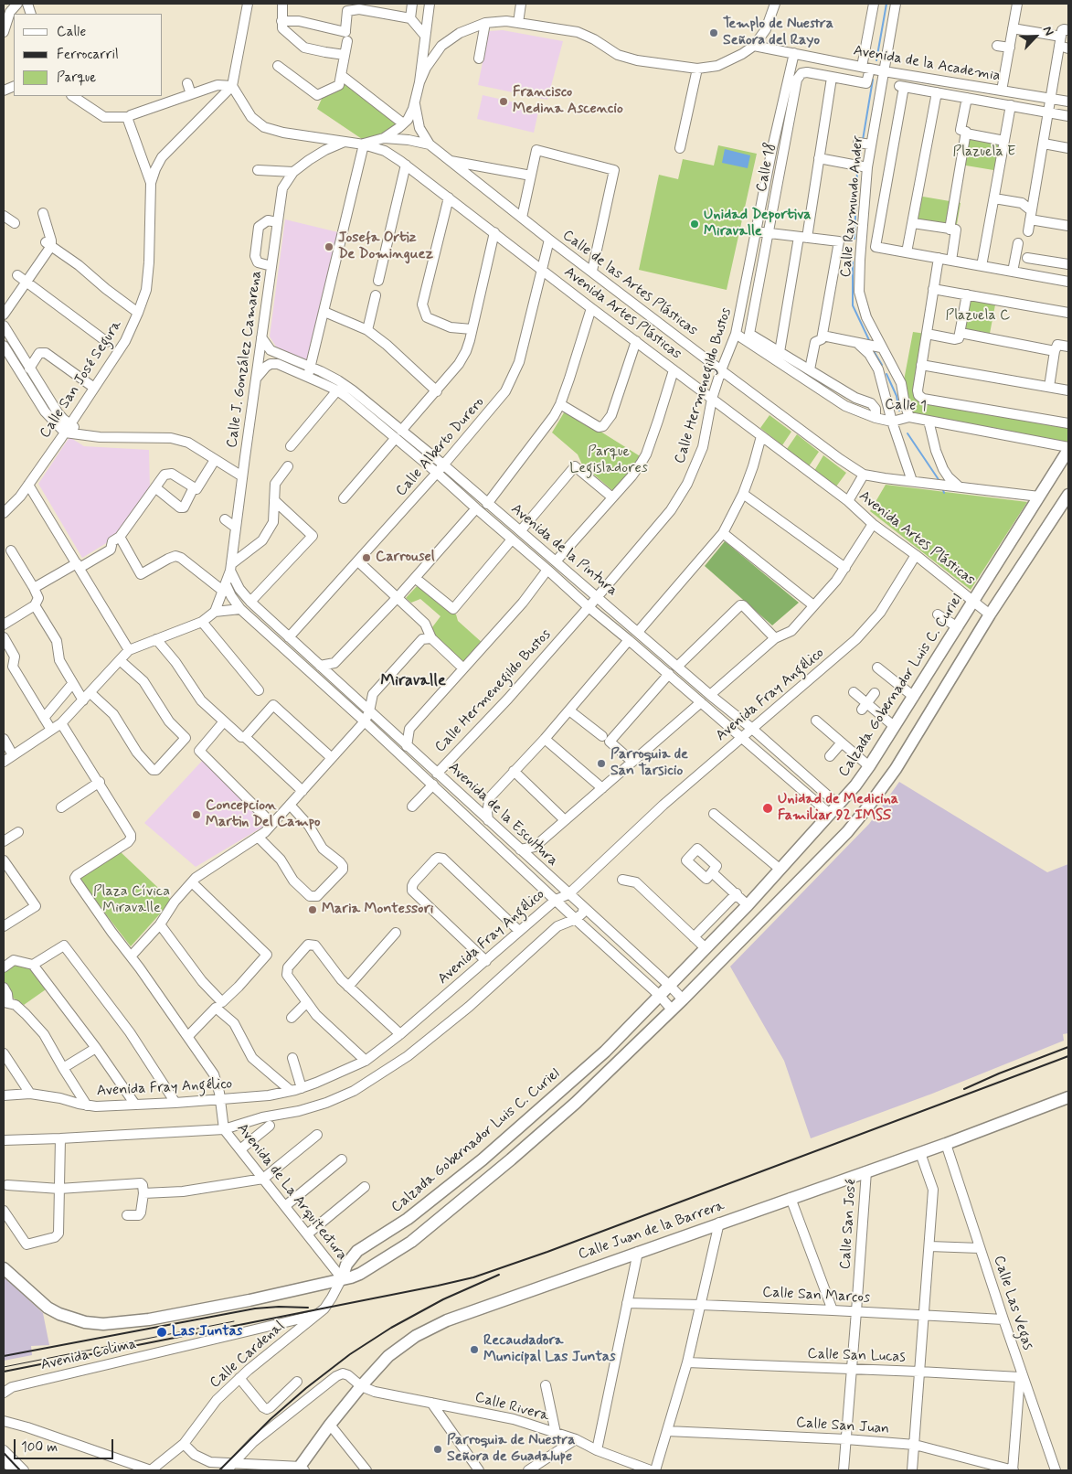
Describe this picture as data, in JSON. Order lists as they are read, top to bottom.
{
  "streets": {
    "main road": ["Calzada Gobernador Luis C. Curiel", "Calle Juan de la Barrera"],
    "street": [
      "Avenida de la Academia",
      "Calle 18",
      "Calle Raymundo Ander",
      "Calle de las Artes Plásticas",
      "Avenida Artes Plásticas",
      "Calle J. González Camarena",
      "Calle San José Segura",
      "Calle Hermenegildo Bustos",
      "Calle 1",
      "Calle Alberto Durero",
      "Avenida de la Pintura",
      "Avenida Fray Angélico",
      "Avenida de la Escultura",
      "Avenida de La Arquitectura",
      "Calle San José",
      "Calle San Marcos",
      "Calle Las Vegas",
      "Avenida Colima",
      "Calle Cardenal",
      "Calle San Lucas",
      "Calle Rivera",
      "Calle San Juan"
    ]
  },
  "crossings": [
    ["Avenida de la Academia", "Calle 18"],
    ["Avenida de la Academia", "Calle Raymundo Ander"],
    ["Avenida de la Academia", "Calle Hermenegildo Bustos"],
    ["Calle 18", "Calle 1"],
    ["Calle Raymundo Ander", "Calle 1"],
    ["Calle de las Artes Plásticas", "Avenida Artes Plásticas"],
    ["Calle de las Artes Plásticas", "Calle Hermenegildo Bustos"],
    ["Calle de las Artes Plásticas", "Calle Alberto Durero"],
    ["Calle de las Artes Plásticas", "Calzada Gobernador Luis C. Curiel"],
    ["Avenida Artes Plásticas", "Calle J. González Camarena"],
    ["Avenida Artes Plásticas", "Calle San José Segura"],
    ["Avenida Artes Plásticas", "Calle Hermenegildo Bustos"],
    ["Avenida Artes Plásticas", "Calle Alberto Durero"],
    ["Avenida Artes Plásticas", "Calzada Gobernador Luis C. Curiel"],
    ["Avenida Artes Plásticas", "Avenida Fray Angélico"],
    ["Calle J. González Camarena", "Avenida de la Pintura"],
    ["Calle J. González Camarena", "Avenida de la Escultura"],
    ["Calle Hermenegildo Bustos", "Calle 1"],
    ["Calle Hermenegildo Bustos", "Avenida de la Pintura"],
    ["Calle Hermenegildo Bustos", "Avenida de la Escultura"],
    ["Calle 1", "Calzada Gobernador Luis C. Curiel"],
    ["Calle Alberto Durero", "Avenida de la Pintura"],
    ["Calle Alberto Durero", "Avenida de la Escultura"],
    ["Avenida de la Pintura", "Calzada Gobernador Luis C. Curiel"],
    ["Avenida de la Pintura", "Avenida Fray Angélico"],
    ["Calzada Gobernador Luis C. Curiel", "Avenida de la Escultura"],
    ["Calzada Gobernador Luis C. Curiel", "Avenida de La Arquitectura"],
    ["Calzada Gobernador Luis C. Curiel", "Calle Cardenal"],
    ["Avenida Fray Angélico", "Avenida de la Escultura"],
    ["Avenida Fray Angélico", "Avenida de La Arquitectura"],
    ["Avenida de La Arquitectura", "Calle Cardenal"],
    ["Calle San José", "Calle Juan de la Barrera"],
    ["Calle San José", "Calle San Marcos"],
    ["Calle San José", "Calle San Lucas"],
    ["Calle San José", "Calle San Juan"],
    ["Calle Juan de la Barrera", "Calle Las Vegas"],
    ["Calle Juan de la Barrera", "Calle Rivera"],
    ["Calle San Marcos", "Calle Las Vegas"],
    ["Calle Las Vegas", "Calle San Lucas"],
    ["Avenida Colima", "Calle Cardenal"]
  ],
  "districts": ["Miravalle"],
  "parks": [
    "Plazuela E",
    "Plazuela C",
    "Parque Legisladores",
    "Plaza Cívica Miravalle"
  ],
  "places": [
    "Templo de Nuestra Señora del Rayo",
    "Francisco Medina Ascencio",
    "Unidad Deportiva Miravalle",
    "Josefa Ortiz De Dominguez",
    "Carrousel",
    "Parroquia de San Tarsicio",
    "Unidad de Medicina Familiar 92 IMSS",
    "Concepcion Martin Del Campo",
    "Maria Montessori",
    "Las Juntas",
    "Recaudadora Municipal Las Juntas",
    "Parroquia de Nuestra Señora de Guadalupe"
  ],
  "legend": ["Calle", "Ferrocarril", "Parque"],
  "scale_bar": "100 m",
  "north": "top right"
}
